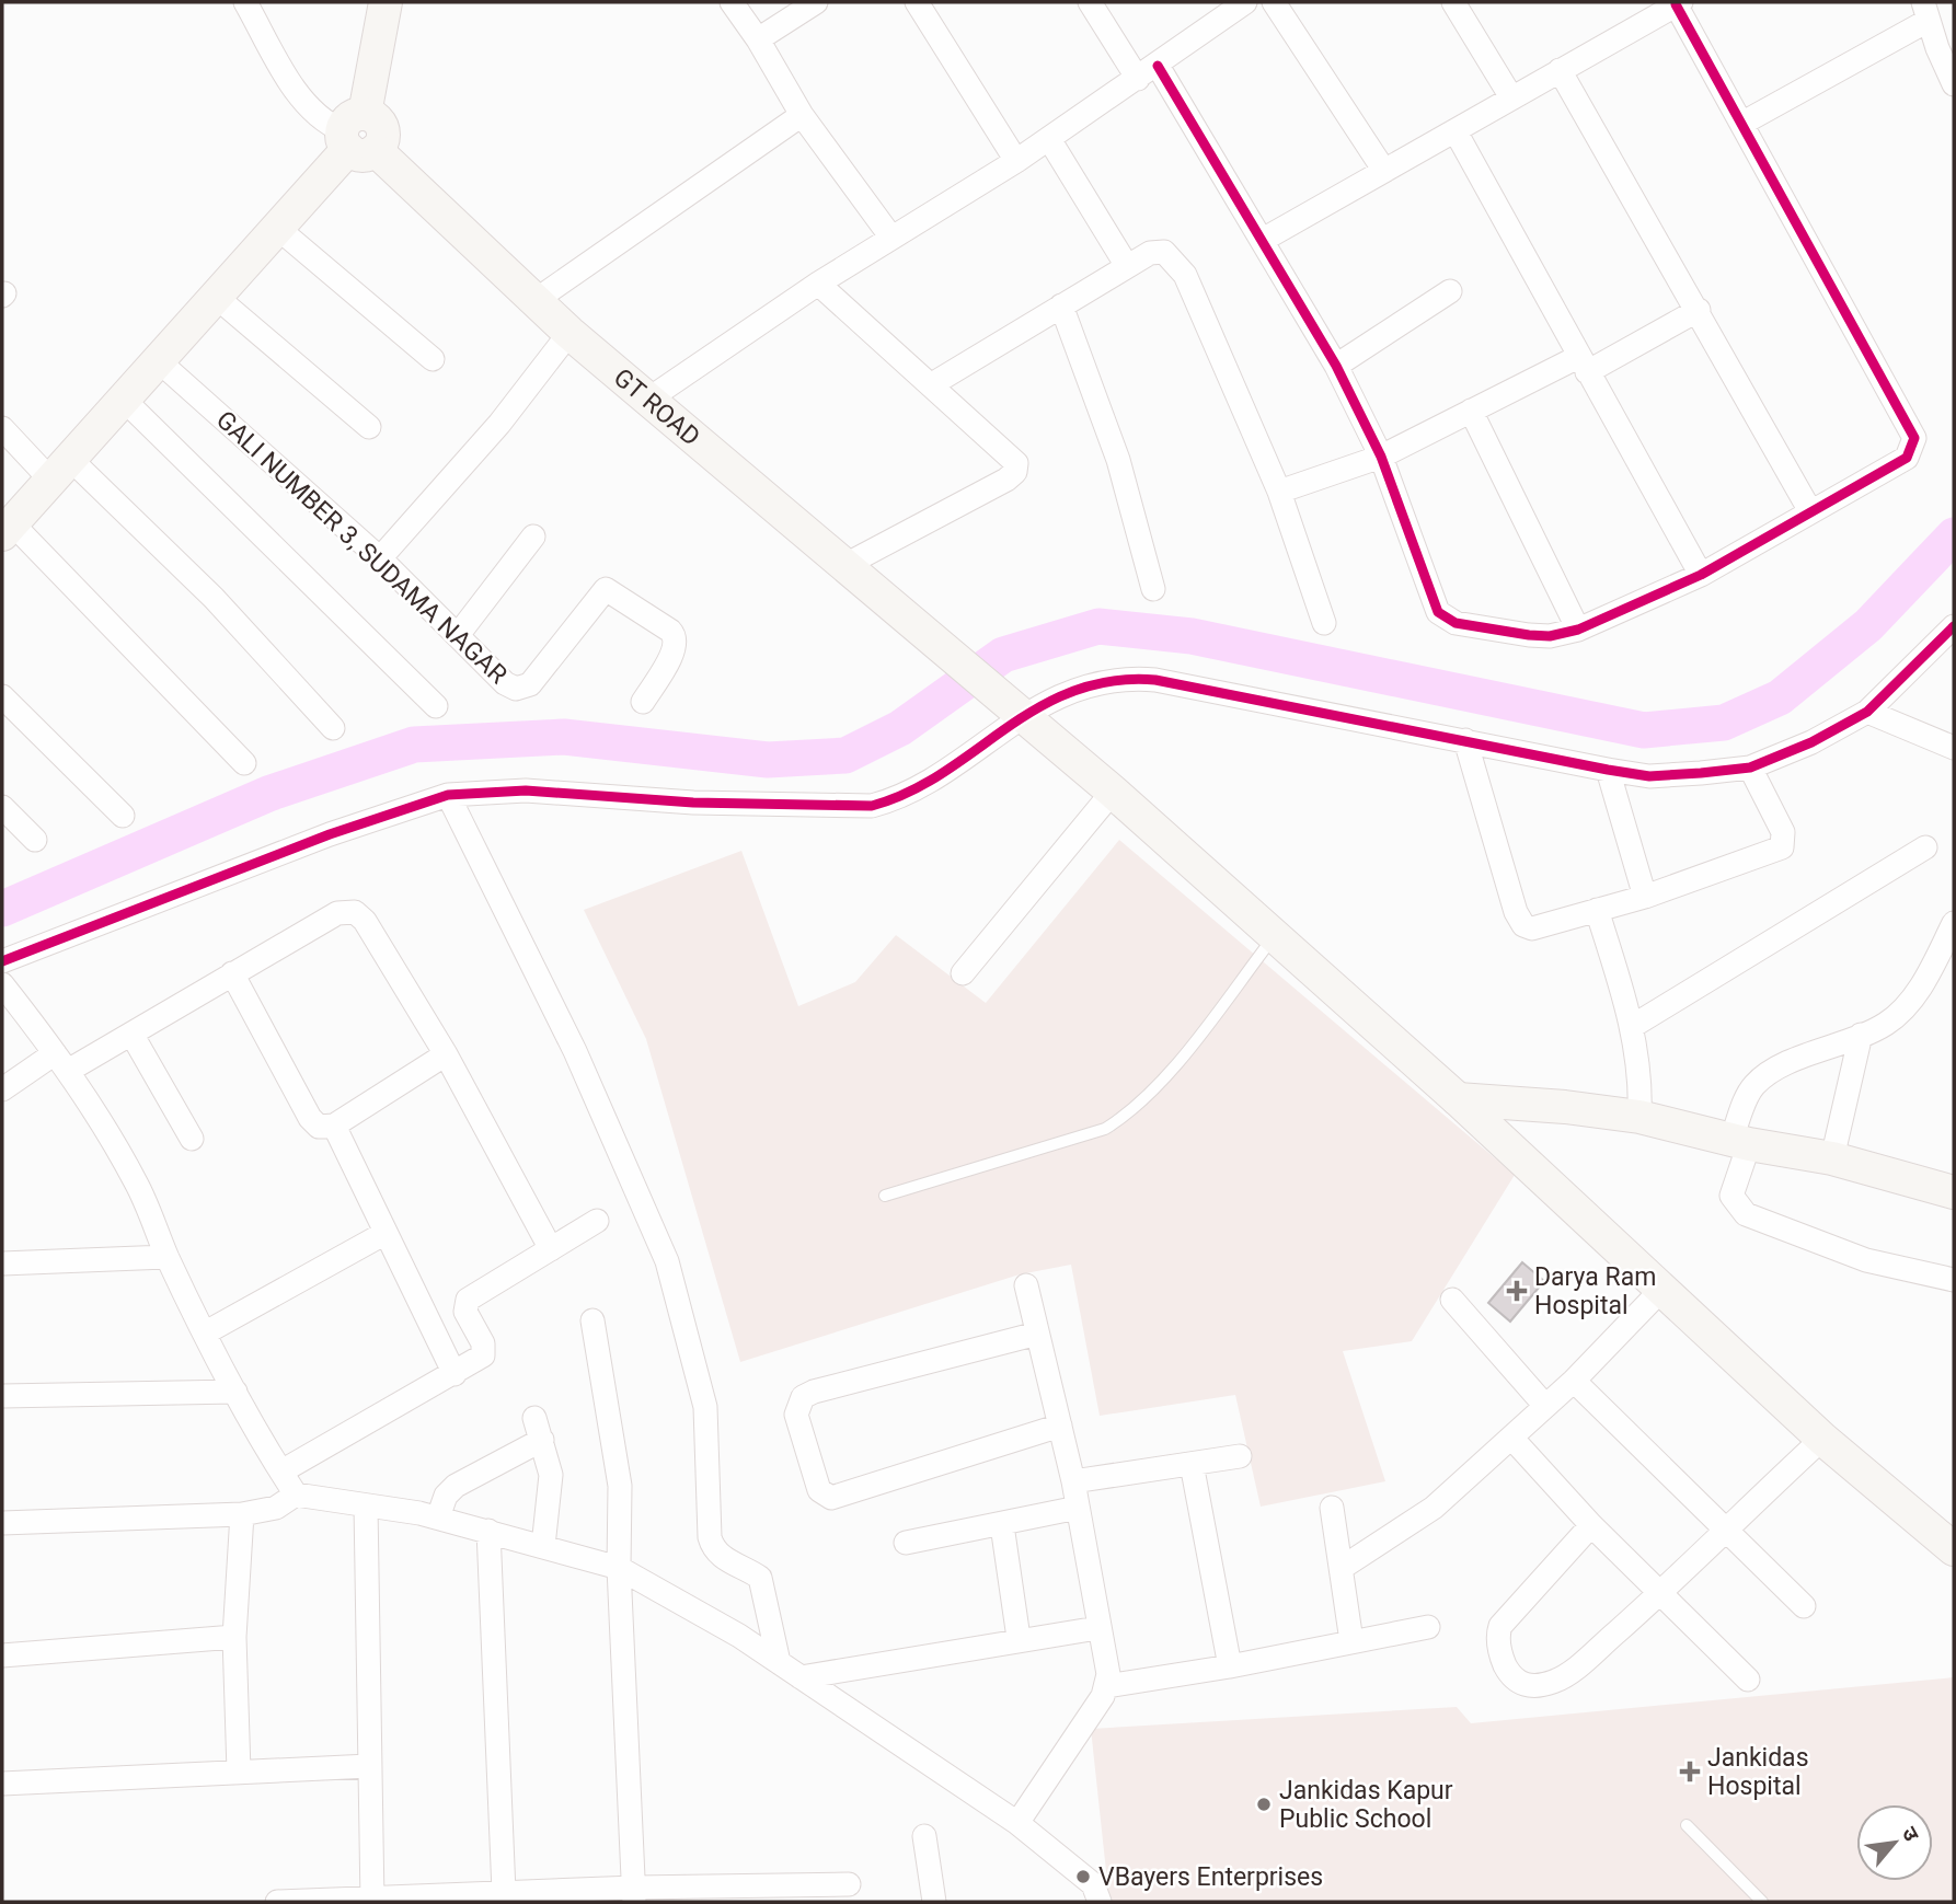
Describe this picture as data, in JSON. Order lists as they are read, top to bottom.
{
  "streets": {
    "main road": ["GT ROAD"],
    "street": ["GALI NUMBER 3, SUDAMA NAGAR"]
  },
  "places": {
    "health": ["Darya Ram Hospital", "Jankidas Hospital"],
    "other": ["Jankidas Kapur Public School", "VBayers Enterprises"]
  },
  "north": "top right"
}
